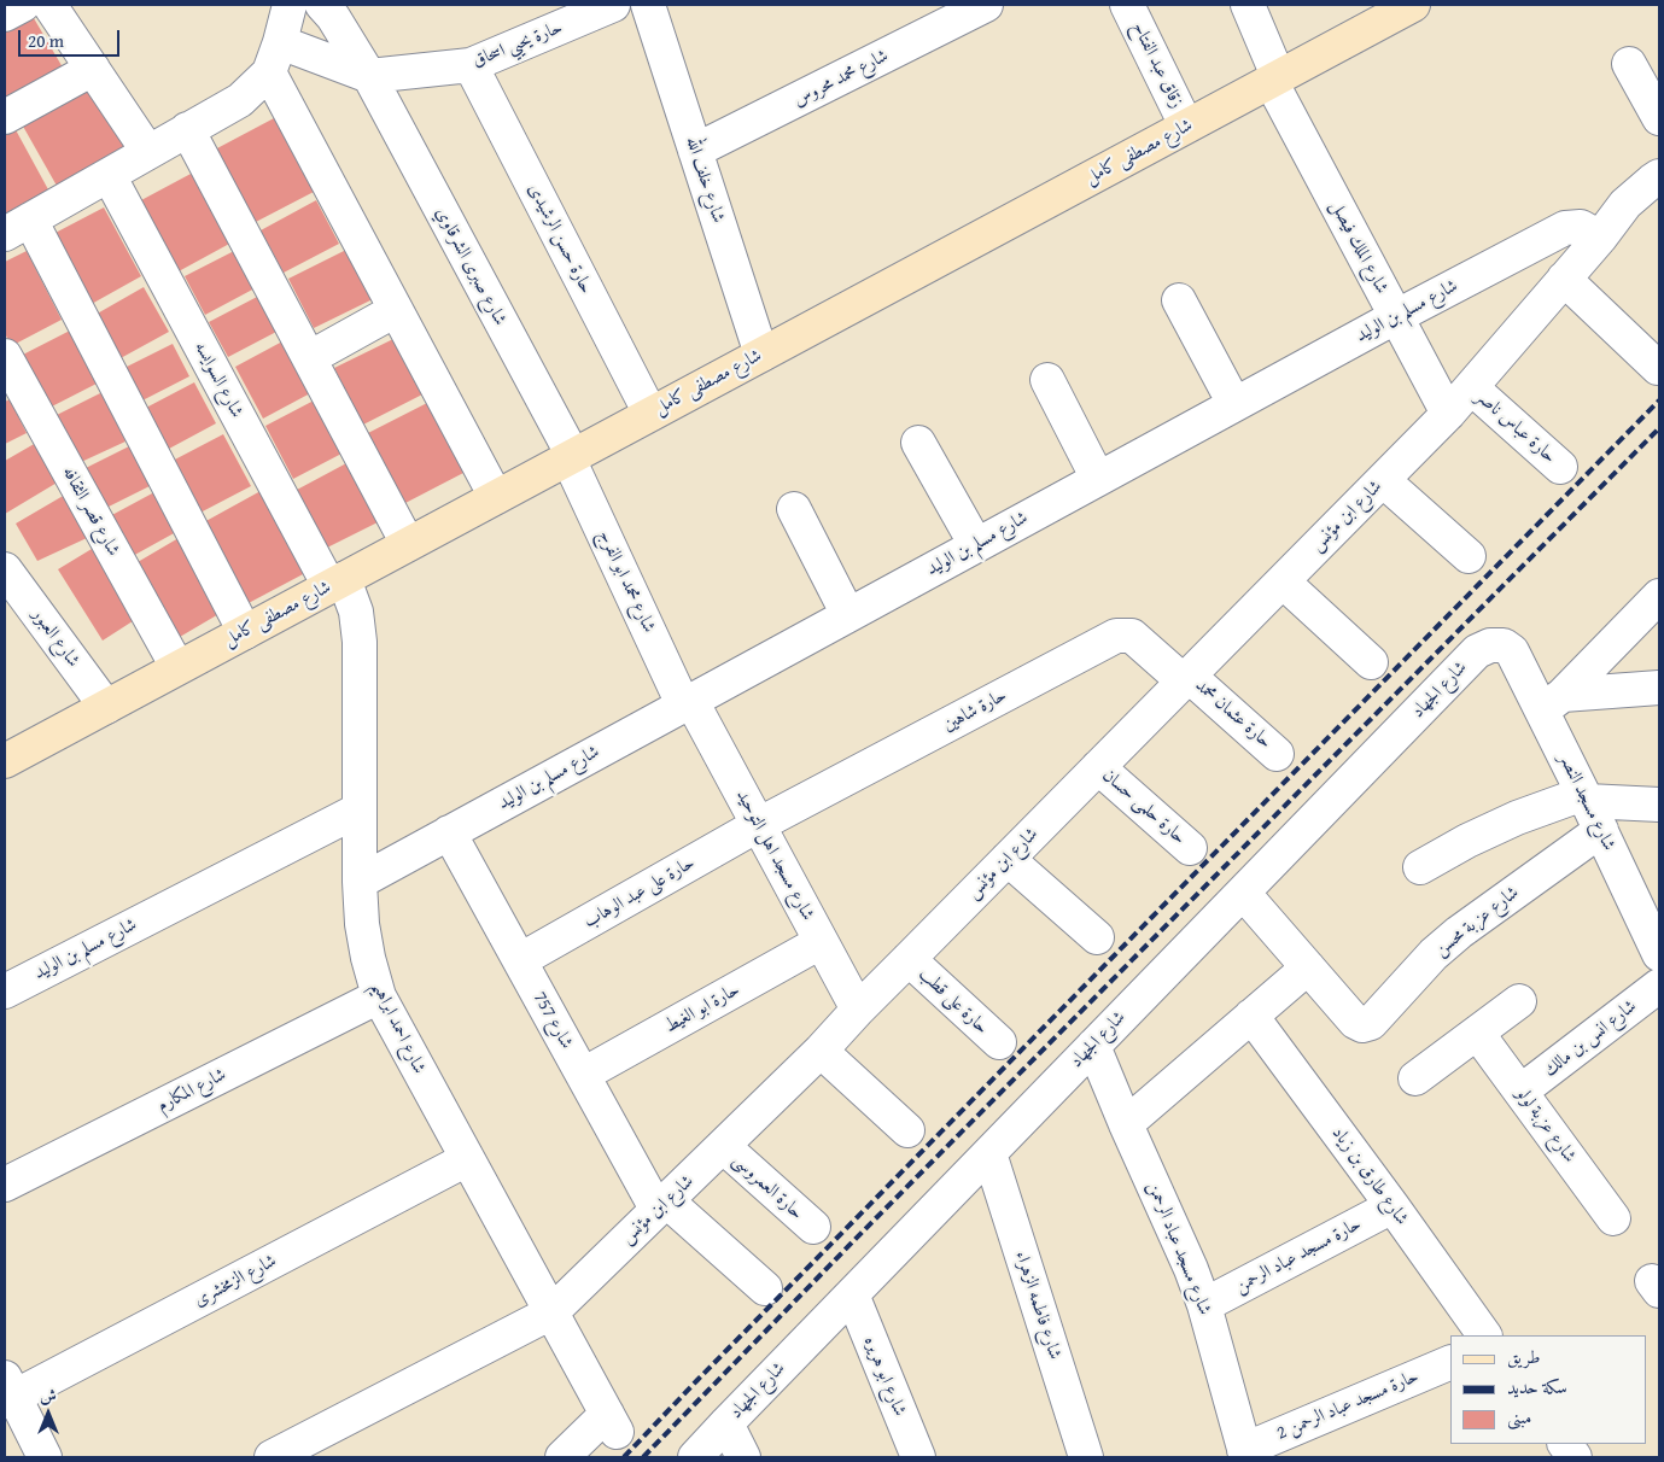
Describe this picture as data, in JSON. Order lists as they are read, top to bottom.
{
  "streets": {
    "main road": ["شارع مصطفى كامل"],
    "street": [
      "حارة يحيي اسحاق",
      "زقاق عبد الفتاح",
      "شارع محمد محروس",
      "شارع خلف الله",
      "حارة حسن الرشيدى",
      "شارع الملك فيصل",
      "شارع صبرى الشرقاوي",
      "شارع مسلم بن الوليد",
      "شارع السوايسه",
      "حارة عباس ناصر",
      "شارع قصر الثقافه",
      "شارع ابن مؤنس",
      "شارع محمد ابو الفرج",
      "شارع العبور",
      "شارع الجهاد",
      "حارة شاهين",
      "حارة عثمان محمد",
      "شارع مسجد النصر",
      "حارة حلمى حسان",
      "شارع مسجد اهل التوحيد",
      "حارة على عبد الوهاب",
      "شارع عزبة محسن",
      "حارة على قطب",
      "حارة ابو الغيط",
      "شارع 757",
      "شارع احمد ابراهيم",
      "شارع انس بن مالك",
      "شارع المكارم",
      "شارع عزبة لولو",
      "شارع طارق بن زياد",
      "حارة العمروسى",
      "شارع مسجد عباد الرحمن",
      "حارة مسجد عباد الرحمن",
      "شارع الزمخشرى",
      "شارع فاطمه الزهراء",
      "شارع ابو هريره",
      "حارة مسجد عباد الرحمن 2"
    ]
  },
  "crossings": [
    ["حارة يحيي اسحاق", "حارة حسن الرشيدى"],
    ["حارة يحيي اسحاق", "شارع صبرى الشرقاوي"],
    ["زقاق عبد الفتاح", "شارع مصطفى كامل"],
    ["شارع محمد محروس", "شارع خلف الله"],
    ["شارع مصطفى كامل", "شارع خلف الله"],
    ["شارع مصطفى كامل", "حارة حسن الرشيدى"],
    ["شارع مصطفى كامل", "شارع الملك فيصل"],
    ["شارع مصطفى كامل", "شارع صبرى الشرقاوي"],
    ["شارع مصطفى كامل", "شارع السوايسه"],
    ["شارع مصطفى كامل", "شارع قصر الثقافه"],
    ["شارع مصطفى كامل", "شارع محمد ابو الفرج"],
    ["شارع مصطفى كامل", "شارع العبور"],
    ["شارع مصطفى كامل", "شارع احمد ابراهيم"],
    ["شارع الملك فيصل", "شارع مسلم بن الوليد"],
    ["شارع الملك فيصل", "شارع ابن مؤنس"],
    ["شارع صبرى الشرقاوي", "شارع محمد ابو الفرج"],
    ["شارع مسلم بن الوليد", "شارع ابن مؤنس"],
    ["شارع مسلم بن الوليد", "شارع محمد ابو الفرج"],
    ["شارع مسلم بن الوليد", "شارع مسجد اهل التوحيد"],
    ["شارع مسلم بن الوليد", "شارع 757"],
    ["شارع مسلم بن الوليد", "شارع احمد ابراهيم"],
    ["شارع السوايسه", "شارع احمد ابراهيم"],
    ["حارة عباس ناصر", "شارع ابن مؤنس"],
    ["شارع ابن مؤنس", "حارة شاهين"],
    ["شارع ابن مؤنس", "حارة عثمان محمد"],
    ["شارع ابن مؤنس", "حارة حلمى حسان"],
    ["شارع ابن مؤنس", "شارع مسجد اهل التوحيد"],
    ["شارع ابن مؤنس", "حارة على قطب"],
    ["شارع ابن مؤنس", "شارع 757"],
    ["شارع ابن مؤنس", "شارع احمد ابراهيم"],
    ["شارع ابن مؤنس", "حارة العمروسى"],
    ["شارع محمد ابو الفرج", "شارع مسجد اهل التوحيد"],
    ["شارع الجهاد", "شارع مسجد النصر"],
    ["شارع الجهاد", "شارع مسجد عباد الرحمن"],
    ["شارع الجهاد", "شارع فاطمه الزهراء"],
    ["شارع الجهاد", "شارع ابو هريره"],
    ["حارة شاهين", "حارة عثمان محمد"],
    ["حارة شاهين", "شارع مسجد اهل التوحيد"],
    ["حارة شاهين", "حارة على عبد الوهاب"],
    ["شارع مسجد النصر", "شارع عزبة محسن"],
    ["شارع مسجد اهل التوحيد", "حارة على عبد الوهاب"],
    ["شارع مسجد اهل التوحيد", "حارة ابو الغيط"],
    ["حارة على عبد الوهاب", "شارع 757"],
    ["حارة ابو الغيط", "شارع 757"],
    ["شارع احمد ابراهيم", "شارع المكارم"],
    ["شارع احمد ابراهيم", "شارع الزمخشرى"],
    ["شارع انس بن مالك", "شارع عزبة لولو"],
    ["شارع طارق بن زياد", "حارة مسجد عباد الرحمن"],
    ["شارع مسجد عباد الرحمن", "حارة مسجد عباد الرحمن"],
    ["شارع مسجد عباد الرحمن", "حارة مسجد عباد الرحمن 2"]
  ],
  "legend": ["طريق", "سكة حديد", "مبنى"],
  "scale_bar": "20 m",
  "north": "top"
}
